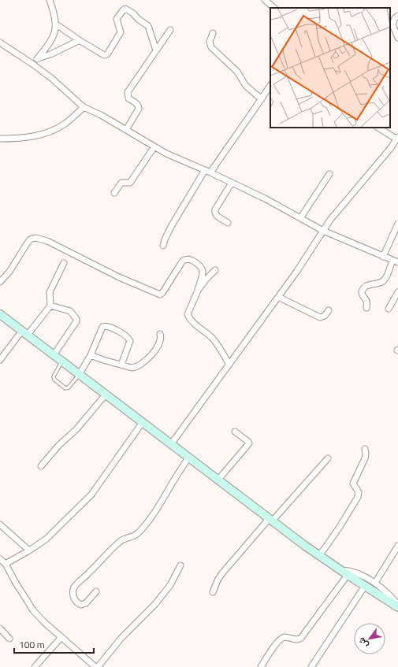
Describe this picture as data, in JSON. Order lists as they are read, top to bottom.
{
  "scale_bar": "100 m",
  "north": "bottom left"
}
